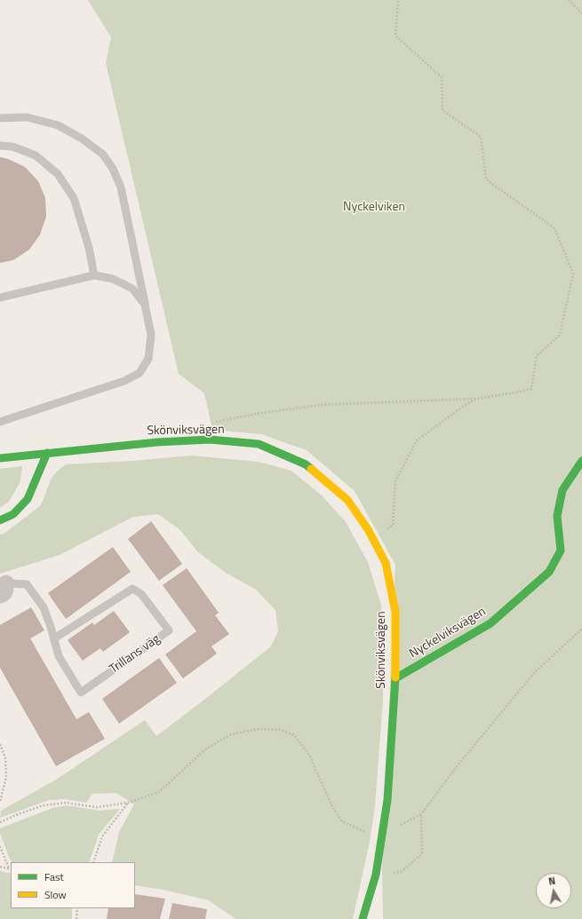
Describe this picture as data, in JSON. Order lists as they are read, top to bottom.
{
  "streets": {
    "street": ["Skönviksvägen", "Nyckelviksvägen"],
    "lane": ["Trillans väg"]
  },
  "crossings": [
    ["Skönviksvägen", "Nyckelviksvägen"]
  ],
  "parks": ["Nyckelviken"],
  "legend": ["Fast", "Slow"],
  "north": "top"
}
